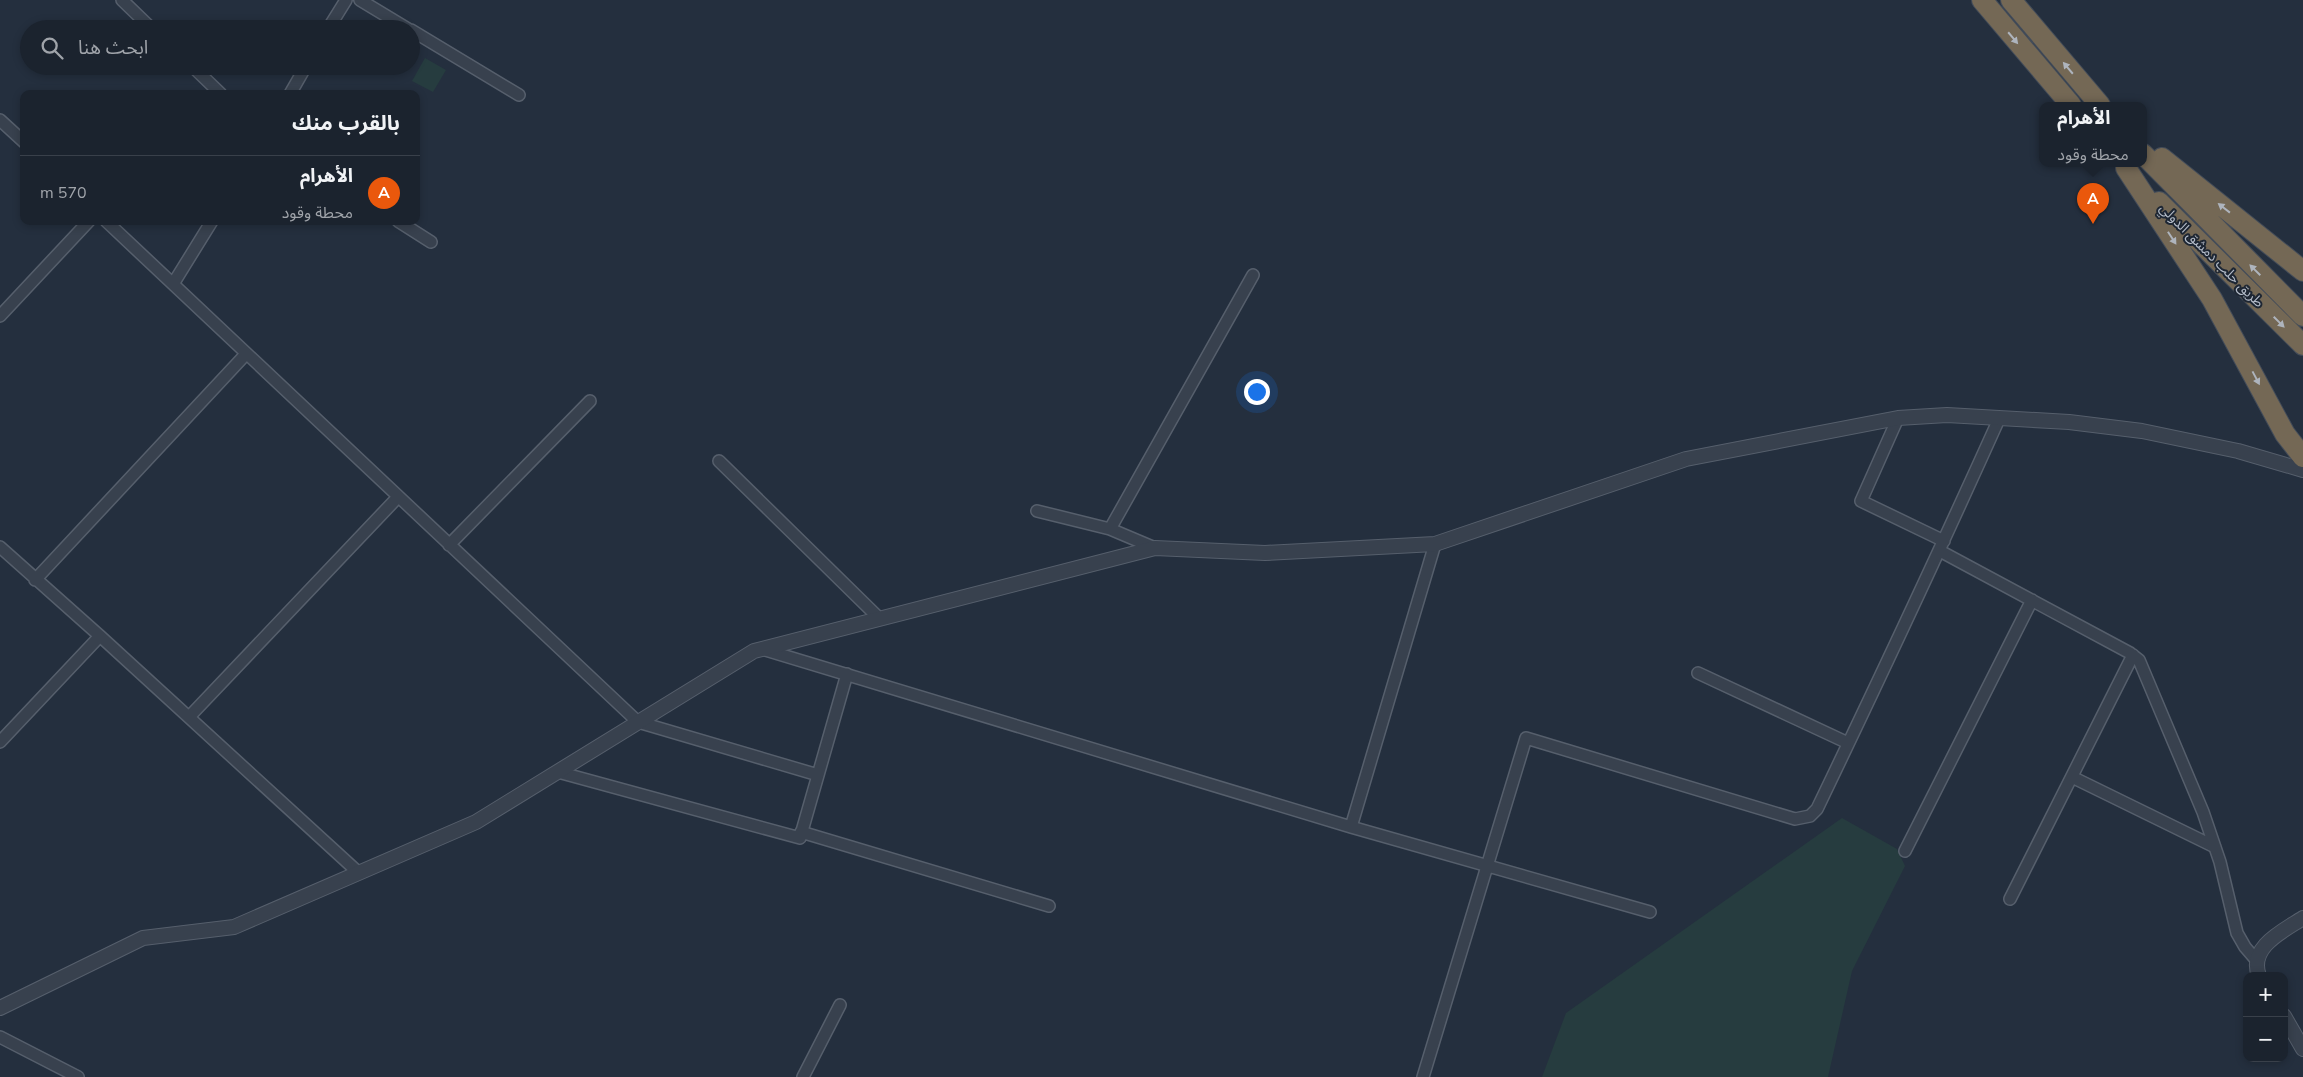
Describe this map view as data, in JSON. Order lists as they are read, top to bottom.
{
  "streets": {
    "highway": ["طريق حلب دمشق الدولي"]
  },
  "page": {
    "search": "ابحث هنا",
    "heading": "بالقرب منك",
    "popup": ["الأهرام", "محطة وقود"],
    "list": [
      {
        "mark": "A",
        "name": "الأهرام",
        "note": "محطة وقود",
        "value": "570 m"
      }
    ],
    "pins": "A",
    "map_buttons": ["+", "−"]
  }
}
